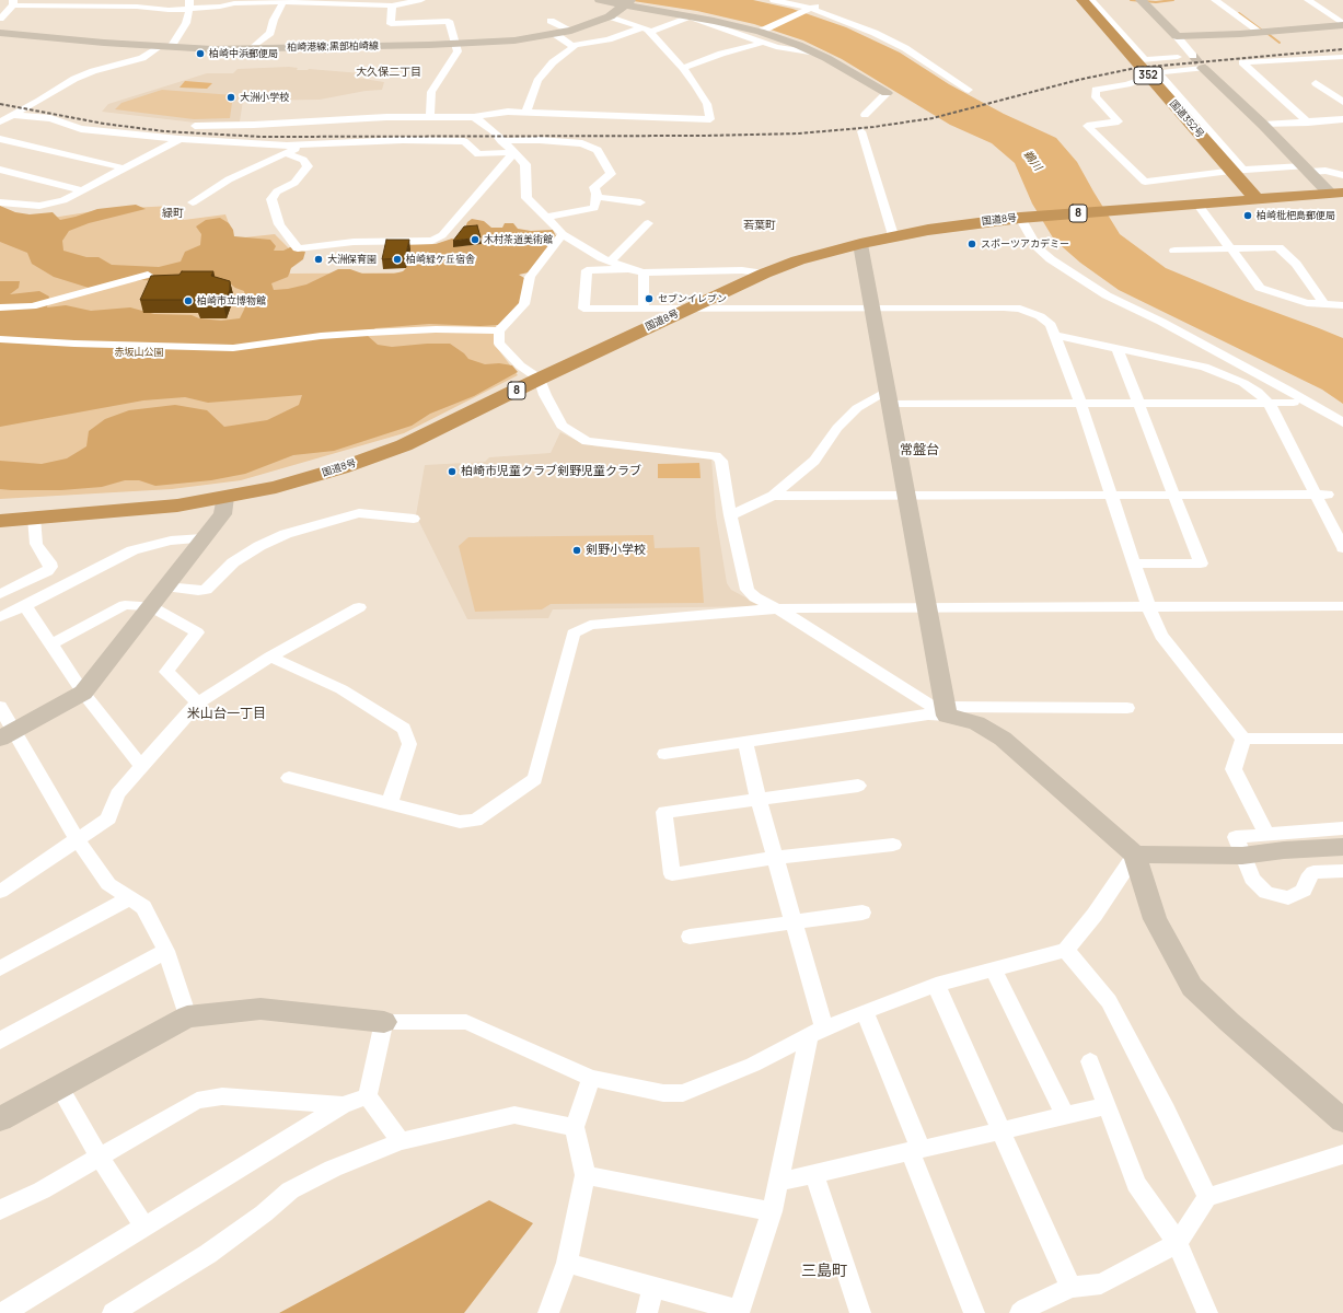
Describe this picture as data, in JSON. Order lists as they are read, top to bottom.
{
  "streets": {
    "highway": [
      "352",
      "国道352号",
      "8",
      "国道8号"
    ],
    "street": ["柏崎港線;黒部柏崎線"]
  },
  "crossings": [
    ["国道352号", "国道8号"]
  ],
  "districts": [
    "大久保二丁目",
    "緑町",
    "若葉町",
    "常盤台",
    "米山台一丁目",
    "三島町"
  ],
  "water": ["鵜川"],
  "parks": ["赤坂山公園"],
  "places": [
    "柏崎中浜郵便局",
    "大洲小学校",
    "柏崎枇杷島郵便局",
    "木村茶道美術館",
    "スポーツアカデミー",
    "大洲保育園",
    "柏崎緑ケ丘宿舎",
    "セブンイレブン",
    "柏崎市立博物館",
    "柏崎市児童クラブ剣野児童クラブ",
    "剣野小学校"
  ]
}
